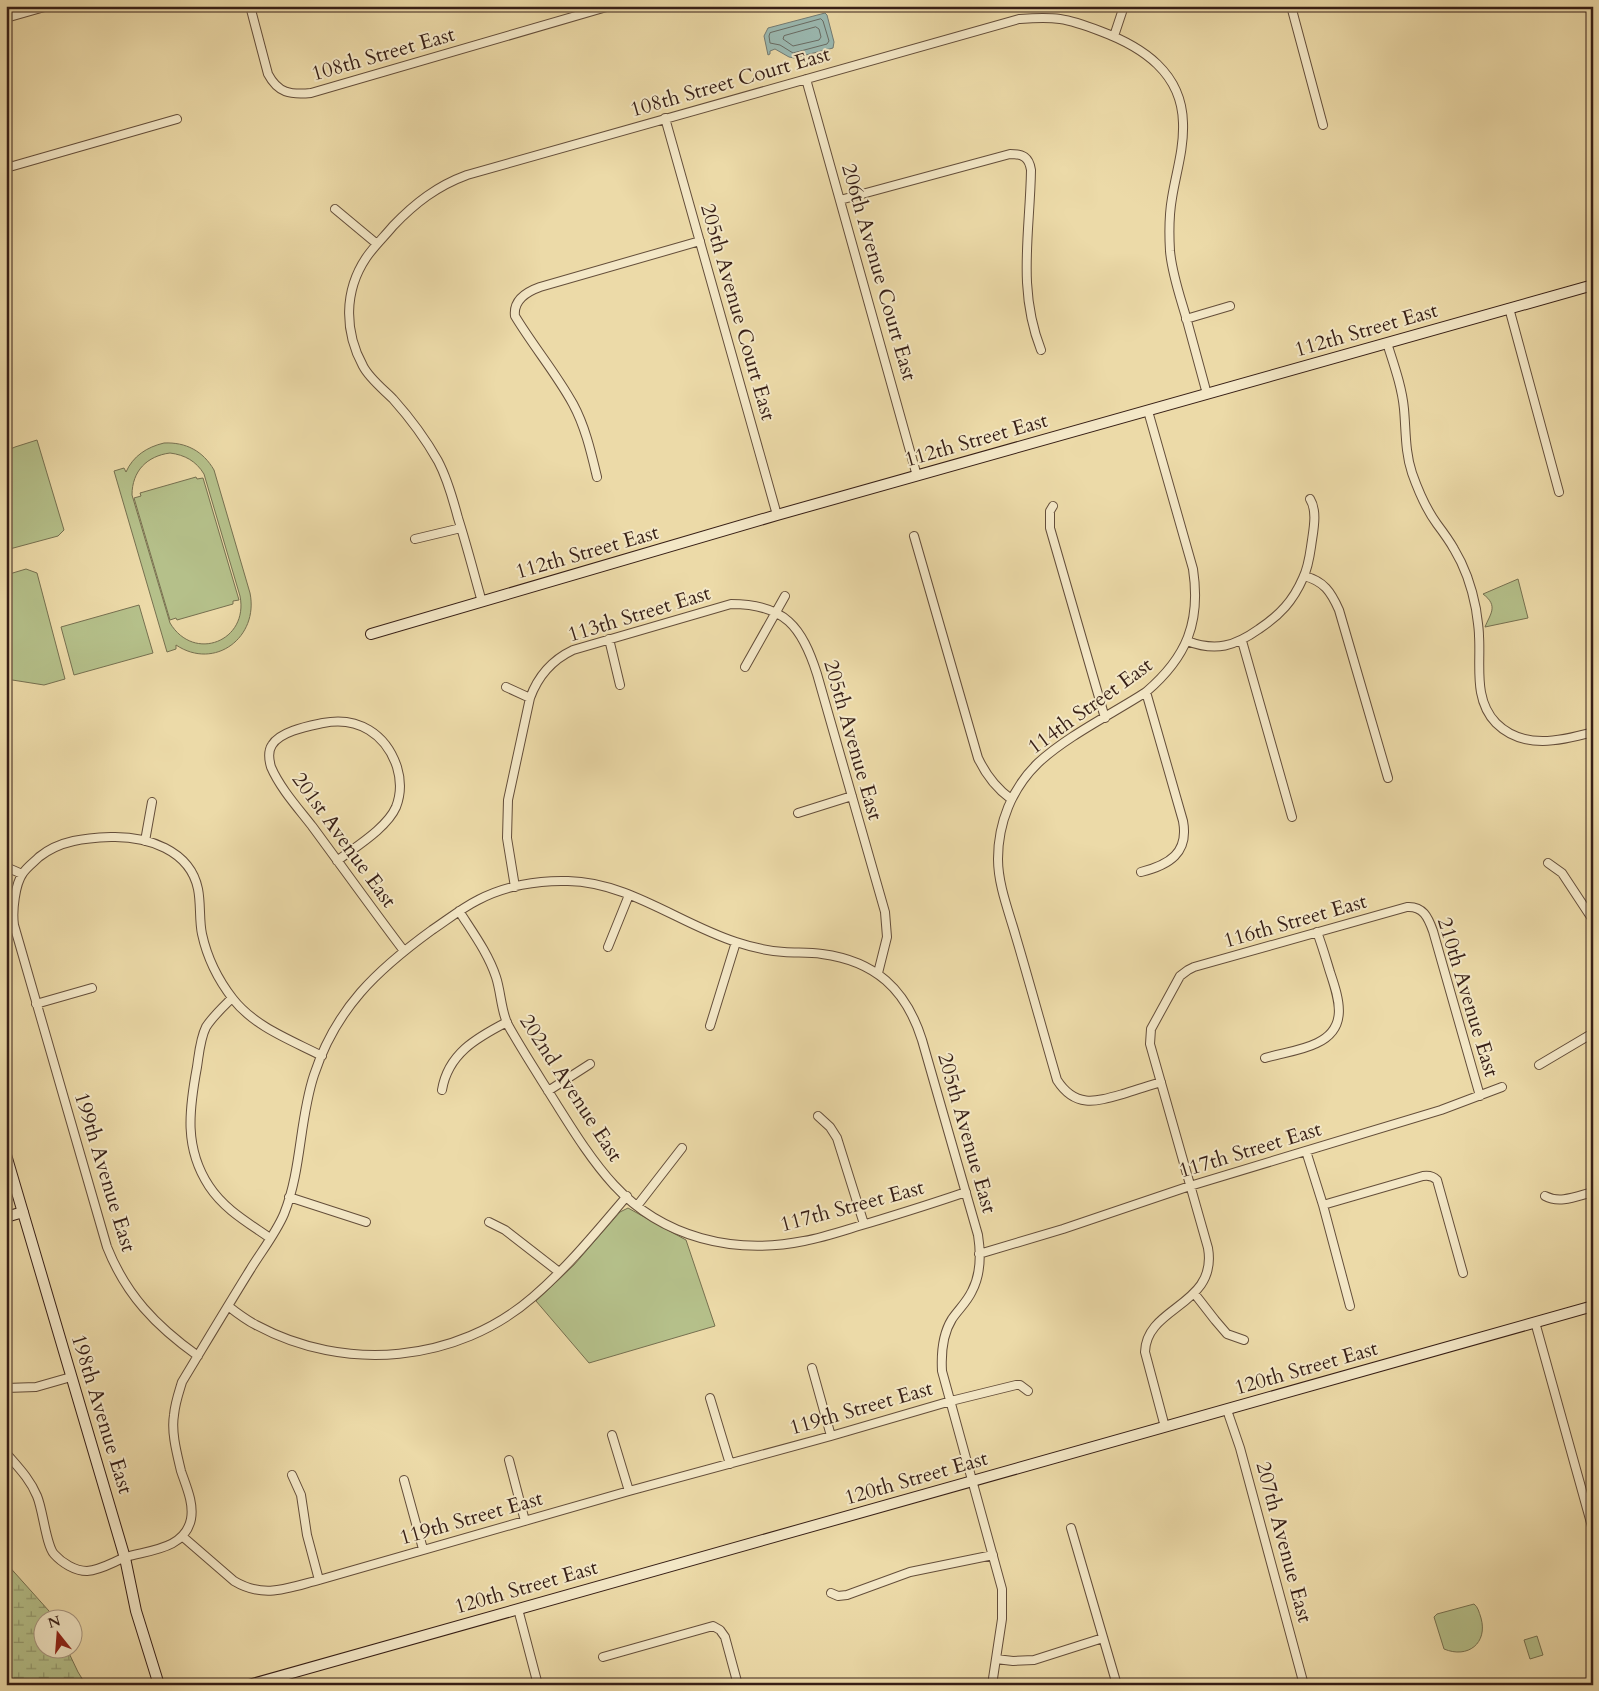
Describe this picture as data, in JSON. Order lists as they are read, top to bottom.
{
  "streets": {
    "street": [
      "108th Street East",
      "108th Street Court East",
      "206th Avenue Court East",
      "205th Avenue Court East",
      "112th Street East",
      "113th Street East",
      "114th Street East",
      "205th Avenue East",
      "201st Avenue East",
      "116th Street East",
      "210th Avenue East",
      "202nd Avenue East",
      "117th Street East",
      "199th Avenue East",
      "120th Street East",
      "119th Street East",
      "198th Avenue East",
      "207th Avenue East"
    ]
  },
  "crossings": [
    ["108th Street Court East", "206th Avenue Court East"],
    ["108th Street Court East", "205th Avenue Court East"],
    ["108th Street Court East", "112th Street East"],
    ["206th Avenue Court East", "112th Street East"],
    ["205th Avenue Court East", "112th Street East"],
    ["112th Street East", "114th Street East"],
    ["113th Street East", "205th Avenue East"],
    ["205th Avenue East", "117th Street East"],
    ["205th Avenue East", "120th Street East"],
    ["205th Avenue East", "119th Street East"],
    ["116th Street East", "210th Avenue East"],
    ["210th Avenue East", "117th Street East"],
    ["202nd Avenue East", "117th Street East"],
    ["120th Street East", "207th Avenue East"]
  ],
  "north": "top"
}
